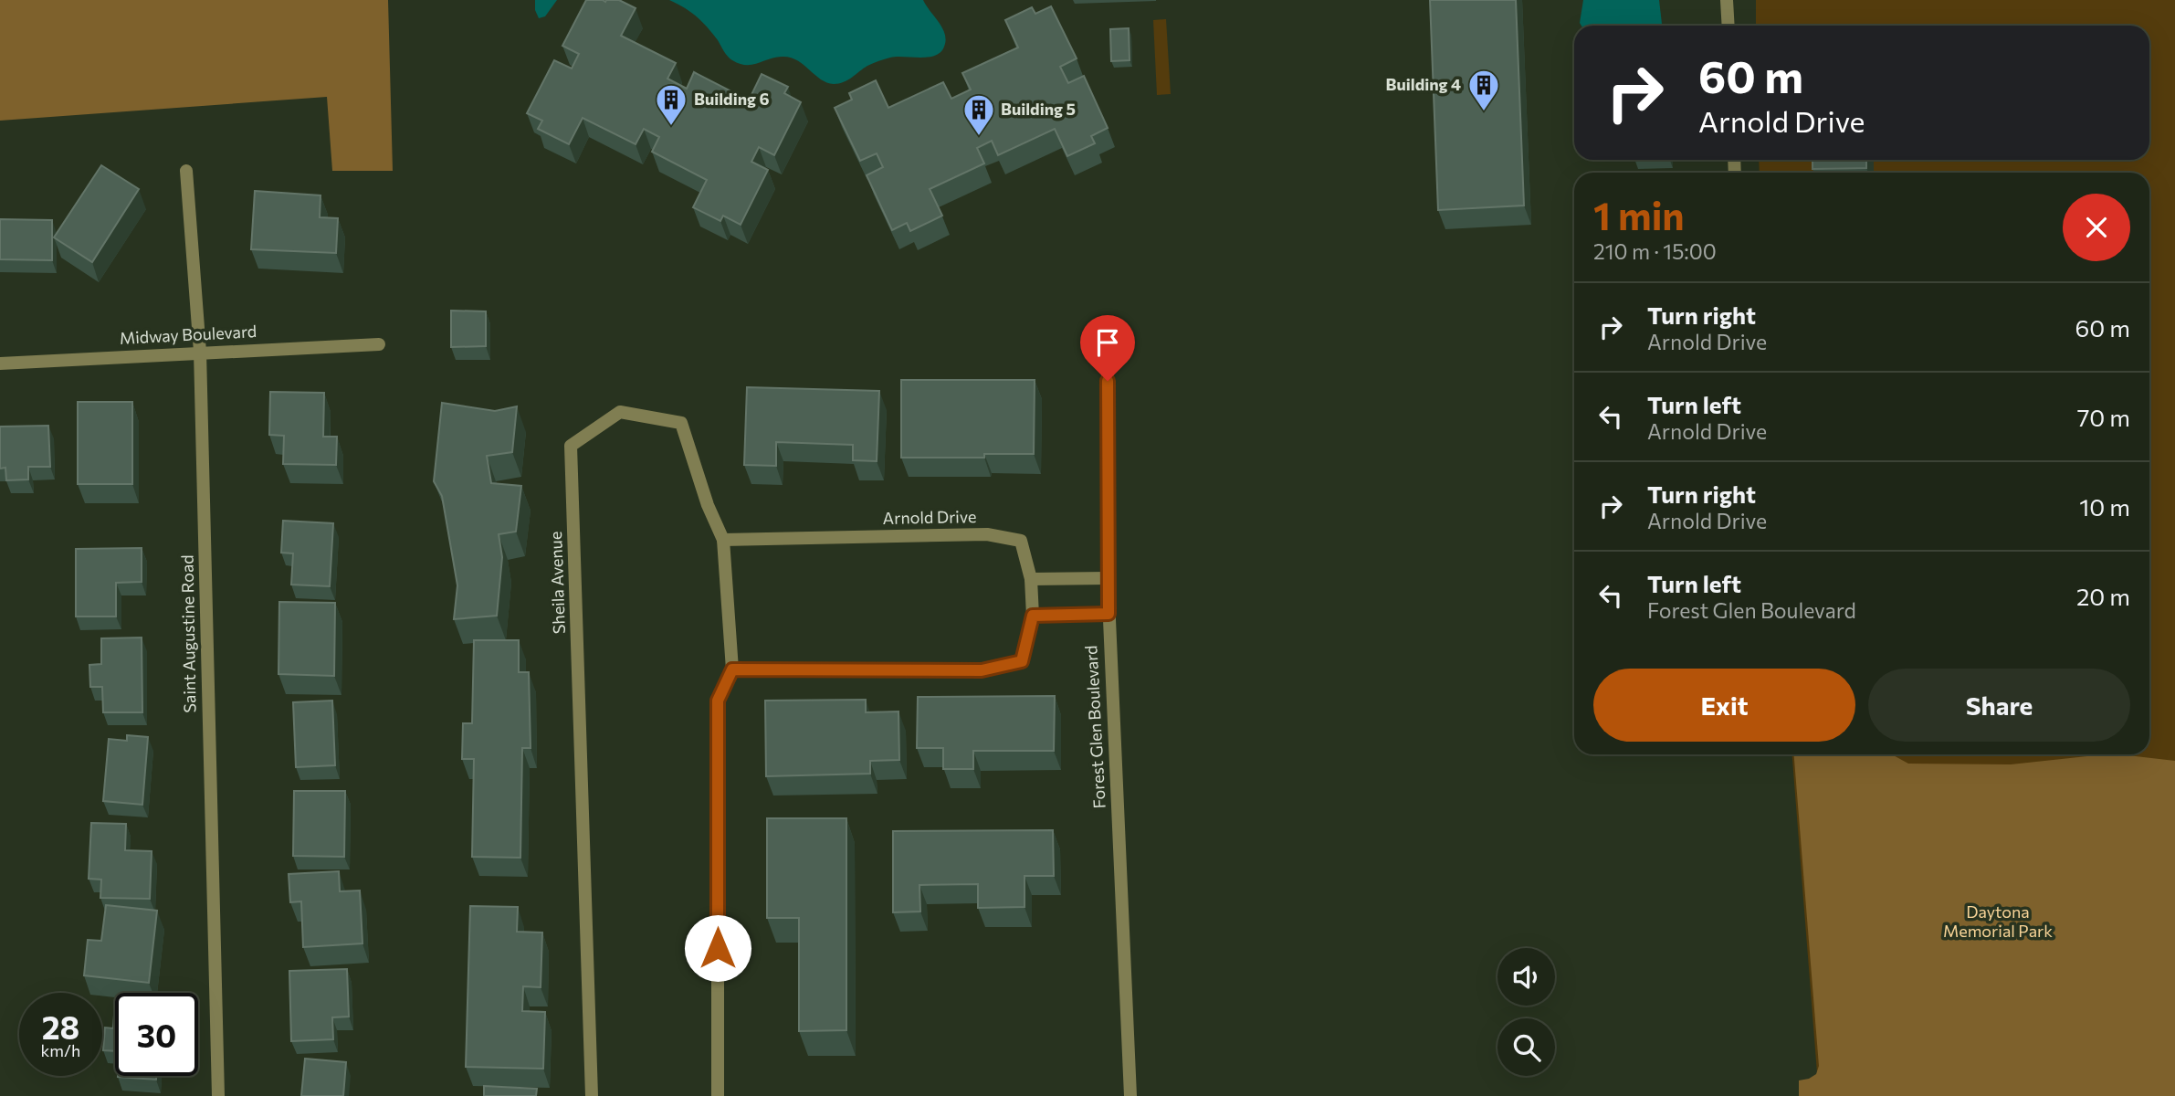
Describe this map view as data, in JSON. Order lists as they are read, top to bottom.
{
  "streets": {
    "street": [
      "Midway Boulevard",
      "Arnold Drive",
      "Sheila Avenue",
      "Saint Augustine Road",
      "Forest Glen Boulevard"
    ]
  },
  "crossings": [
    ["Midway Boulevard", "Saint Augustine Road"],
    ["Arnold Drive", "Sheila Avenue"]
  ],
  "parks": ["Daytona Memorial Park"],
  "places": {
    "building": ["Building 4", "Building 6", "Building 5"]
  },
  "page": {
    "turn": ["60 m", "Arnold Drive"],
    "heading": ["1 min", "210 m · 15:00"],
    "list": [
      {
        "name": "Turn right",
        "note": "Arnold Drive",
        "value": "60 m"
      },
      {
        "name": "Turn left",
        "note": "Arnold Drive",
        "value": "70 m"
      },
      {
        "name": "Turn right",
        "note": "Arnold Drive",
        "value": "10 m"
      },
      {
        "name": "Turn left",
        "note": "Forest Glen Boulevard",
        "value": "20 m"
      }
    ],
    "buttons": ["Exit", "Share"],
    "speed": "28 km/h",
    "limit": "30"
  }
}
